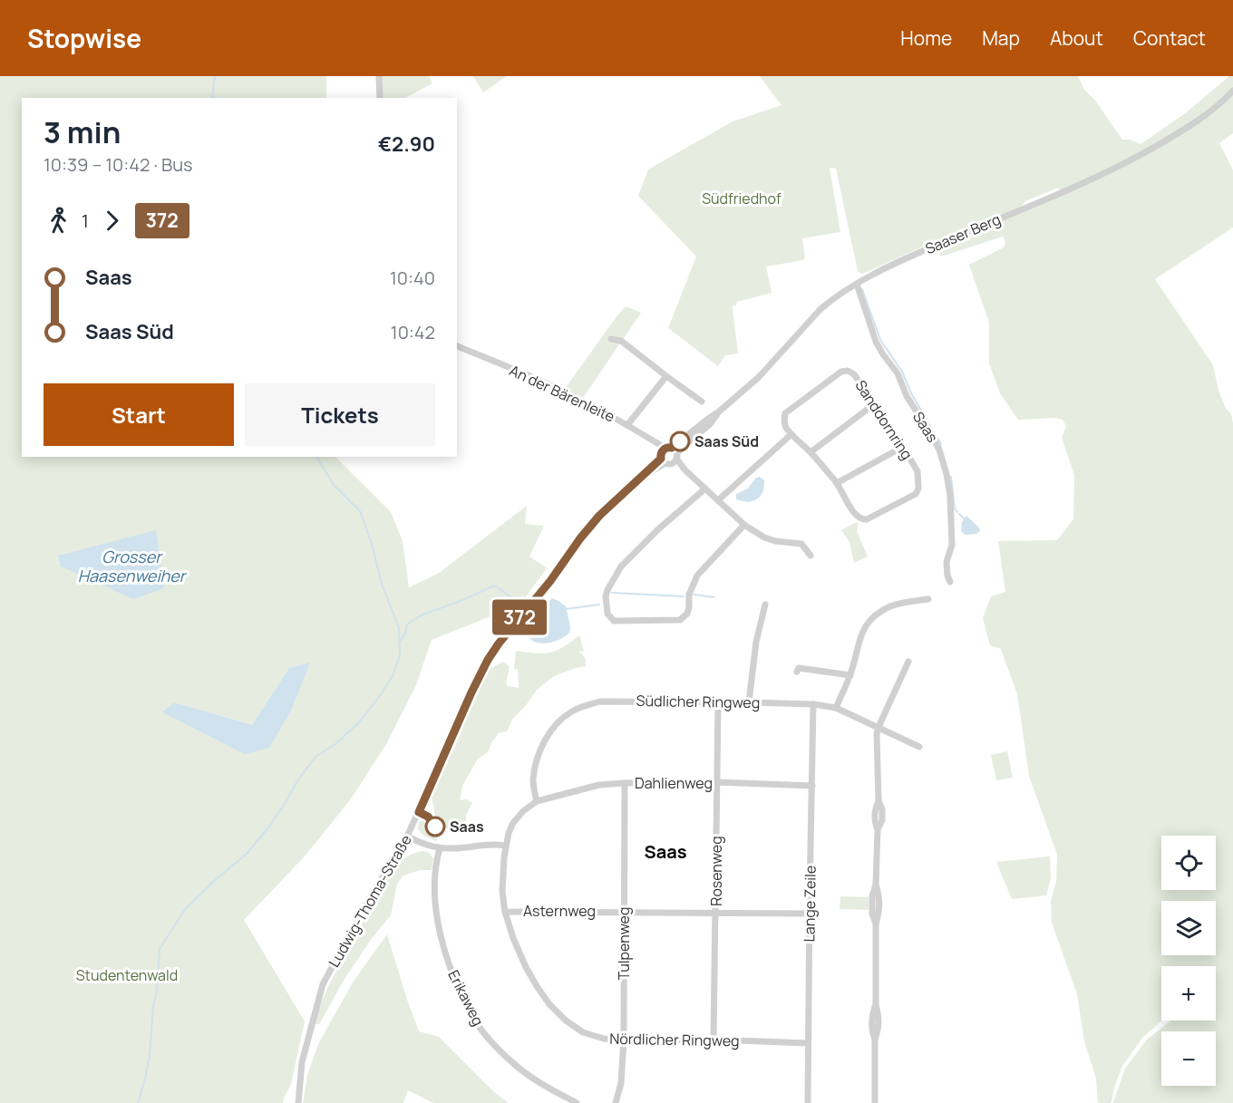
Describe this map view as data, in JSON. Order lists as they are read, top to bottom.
{
  "streets": {
    "street": [
      "Saaser Berg",
      "An der Bärenleite",
      "Sanddornring",
      "Saas",
      "Südlicher Ringweg",
      "Dahlienweg",
      "Rosenweg",
      "Ludwig-Thoma-Straße",
      "Lange Zeile",
      "Asternweg",
      "Tulpenweg",
      "Erikaweg",
      "Nördlicher Ringweg"
    ]
  },
  "crossings": [
    ["Saaser Berg", "Saas"],
    ["Saaser Berg", "Ludwig-Thoma-Straße"],
    ["Südlicher Ringweg", "Dahlienweg"],
    ["Südlicher Ringweg", "Rosenweg"],
    ["Südlicher Ringweg", "Lange Zeile"],
    ["Südlicher Ringweg", "Nördlicher Ringweg"],
    ["Dahlienweg", "Rosenweg"],
    ["Dahlienweg", "Lange Zeile"],
    ["Dahlienweg", "Tulpenweg"],
    ["Dahlienweg", "Nördlicher Ringweg"],
    ["Rosenweg", "Asternweg"],
    ["Rosenweg", "Nördlicher Ringweg"],
    ["Lange Zeile", "Asternweg"],
    ["Lange Zeile", "Nördlicher Ringweg"],
    ["Asternweg", "Tulpenweg"],
    ["Asternweg", "Nördlicher Ringweg"],
    ["Tulpenweg", "Nördlicher Ringweg"]
  ],
  "districts": ["Saas"],
  "water": ["Grosser Haasenweiher"],
  "parks": ["Südfriedhof", "Studentenwald"],
  "places": ["Saas Süd", "Saas"],
  "lines": ["bus line 372"],
  "page": {
    "header": "Stopwise",
    "nav": [
      "Home",
      "Map",
      "About",
      "Contact"
    ],
    "on_map": "372",
    "heading": ["3 min", "10:39 – 10:42 · Bus", "€2.90"],
    "legs": ["1", "372"],
    "list": [
      {
        "name": "Saas",
        "value": "10:40"
      },
      {
        "name": "Saas Süd",
        "value": "10:42"
      }
    ],
    "buttons": ["Start", "Tickets"],
    "map_buttons": ["+", "−"]
  }
}
